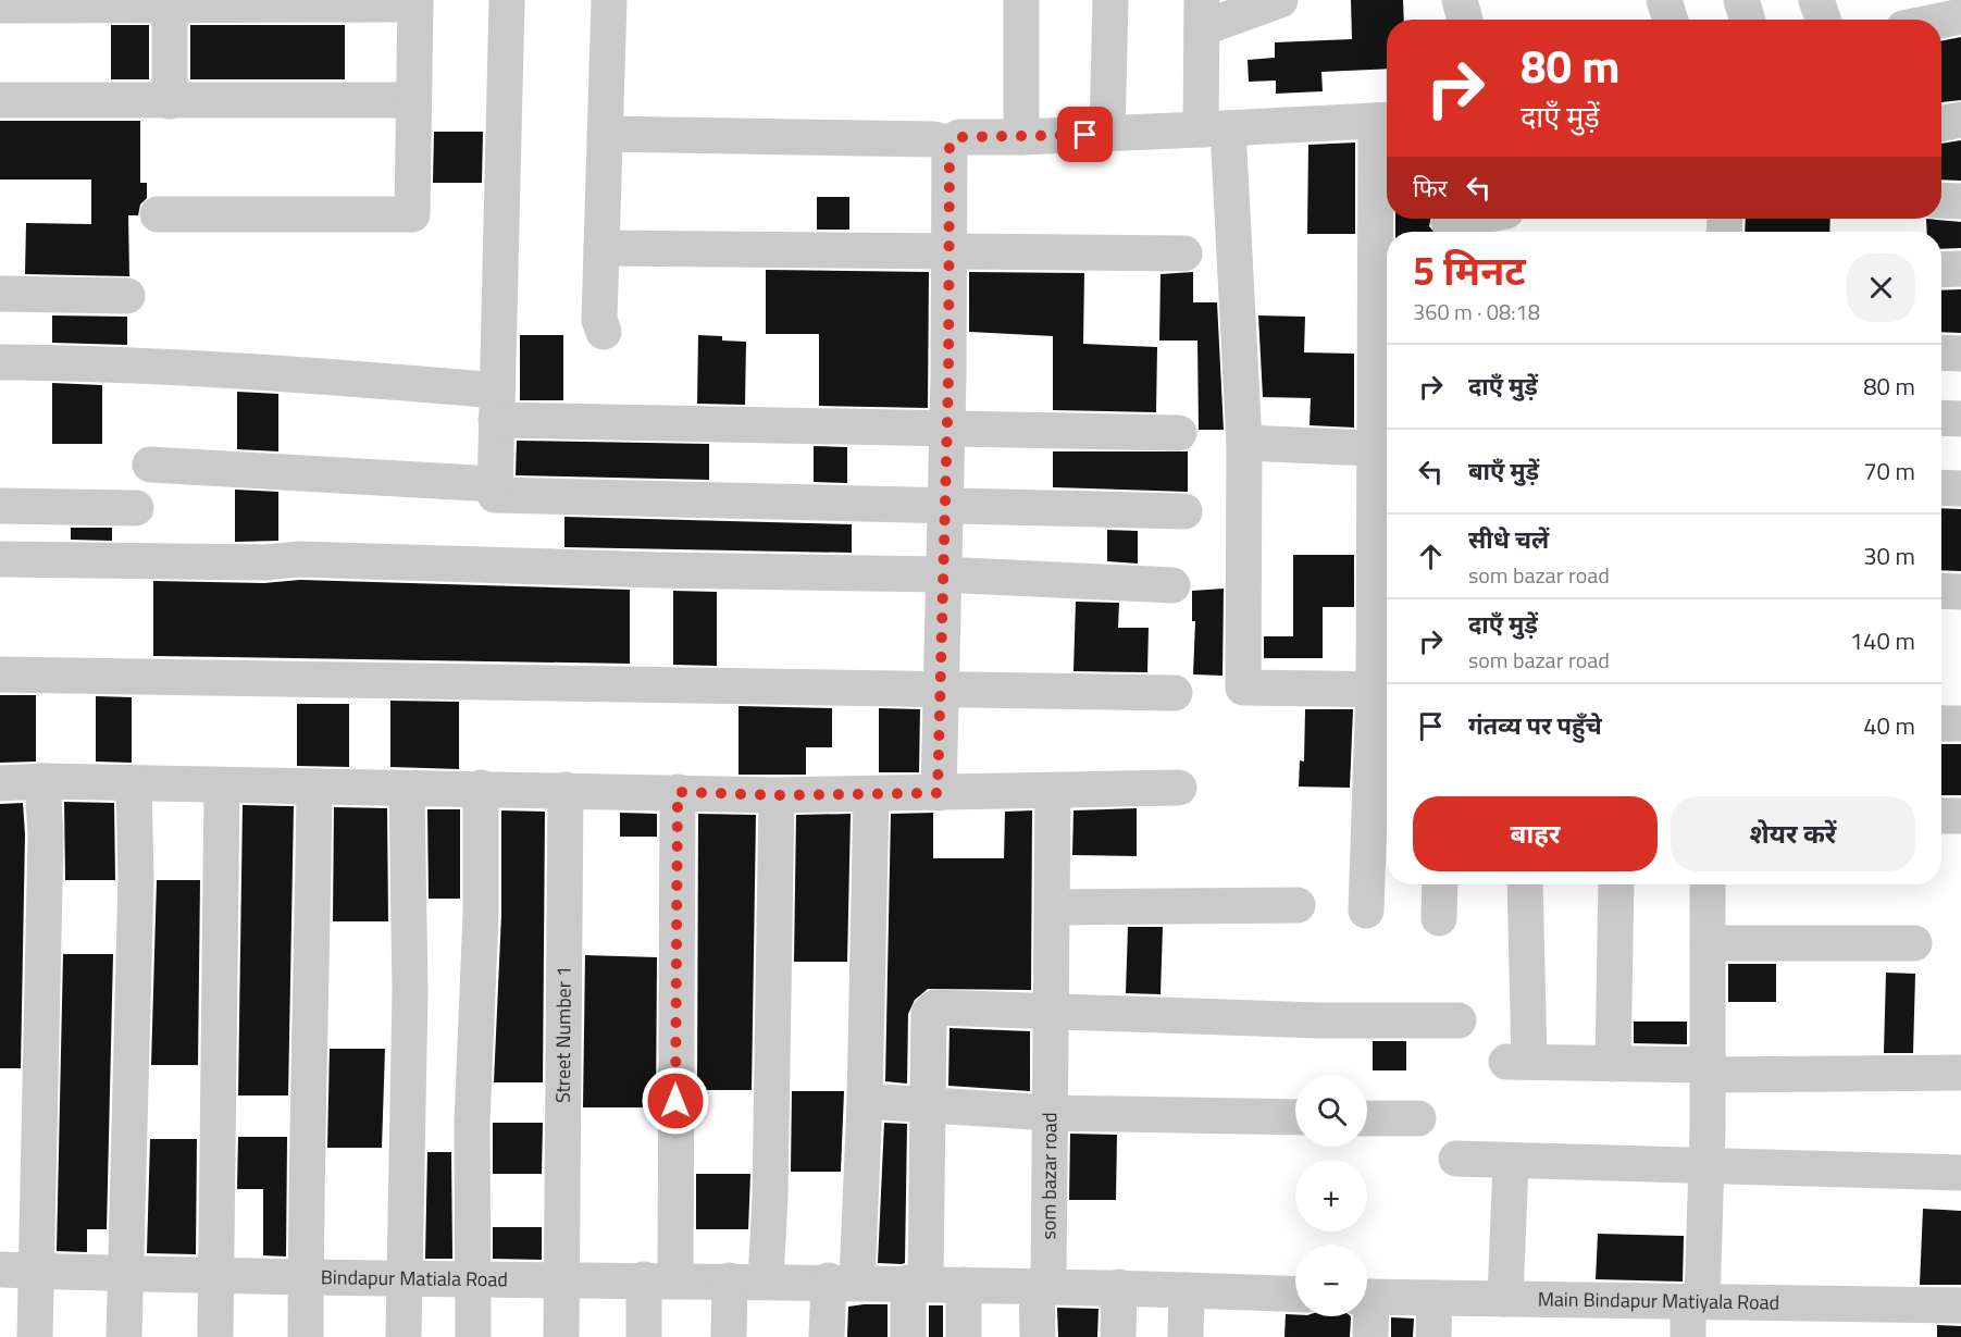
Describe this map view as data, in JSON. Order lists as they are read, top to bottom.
{
  "streets": {
    "street": [
      "Street Number 1",
      "som bazar road",
      "Bindapur Matiala Road",
      "Main Bindapur Matiyala Road"
    ]
  },
  "crossings": [
    ["Street Number 1", "Bindapur Matiala Road"]
  ],
  "page": {
    "turn": ["80 m", "दाएँ मुड़ें"],
    "then": "फिर",
    "heading": ["5 मिनट", "360 m · 08:18"],
    "list": [
      {
        "name": "दाएँ मुड़ें",
        "value": "80 m"
      },
      {
        "name": "बाएँ मुड़ें",
        "value": "70 m"
      },
      {
        "name": "सीधे चलें",
        "note": "som bazar road",
        "value": "30 m"
      },
      {
        "name": "दाएँ मुड़ें",
        "note": "som bazar road",
        "value": "140 m"
      },
      {
        "name": "गंतव्य पर पहुँचे",
        "value": "40 m"
      }
    ],
    "buttons": ["बाहर", "शेयर करें"],
    "map_buttons": ["+", "−"]
  }
}
